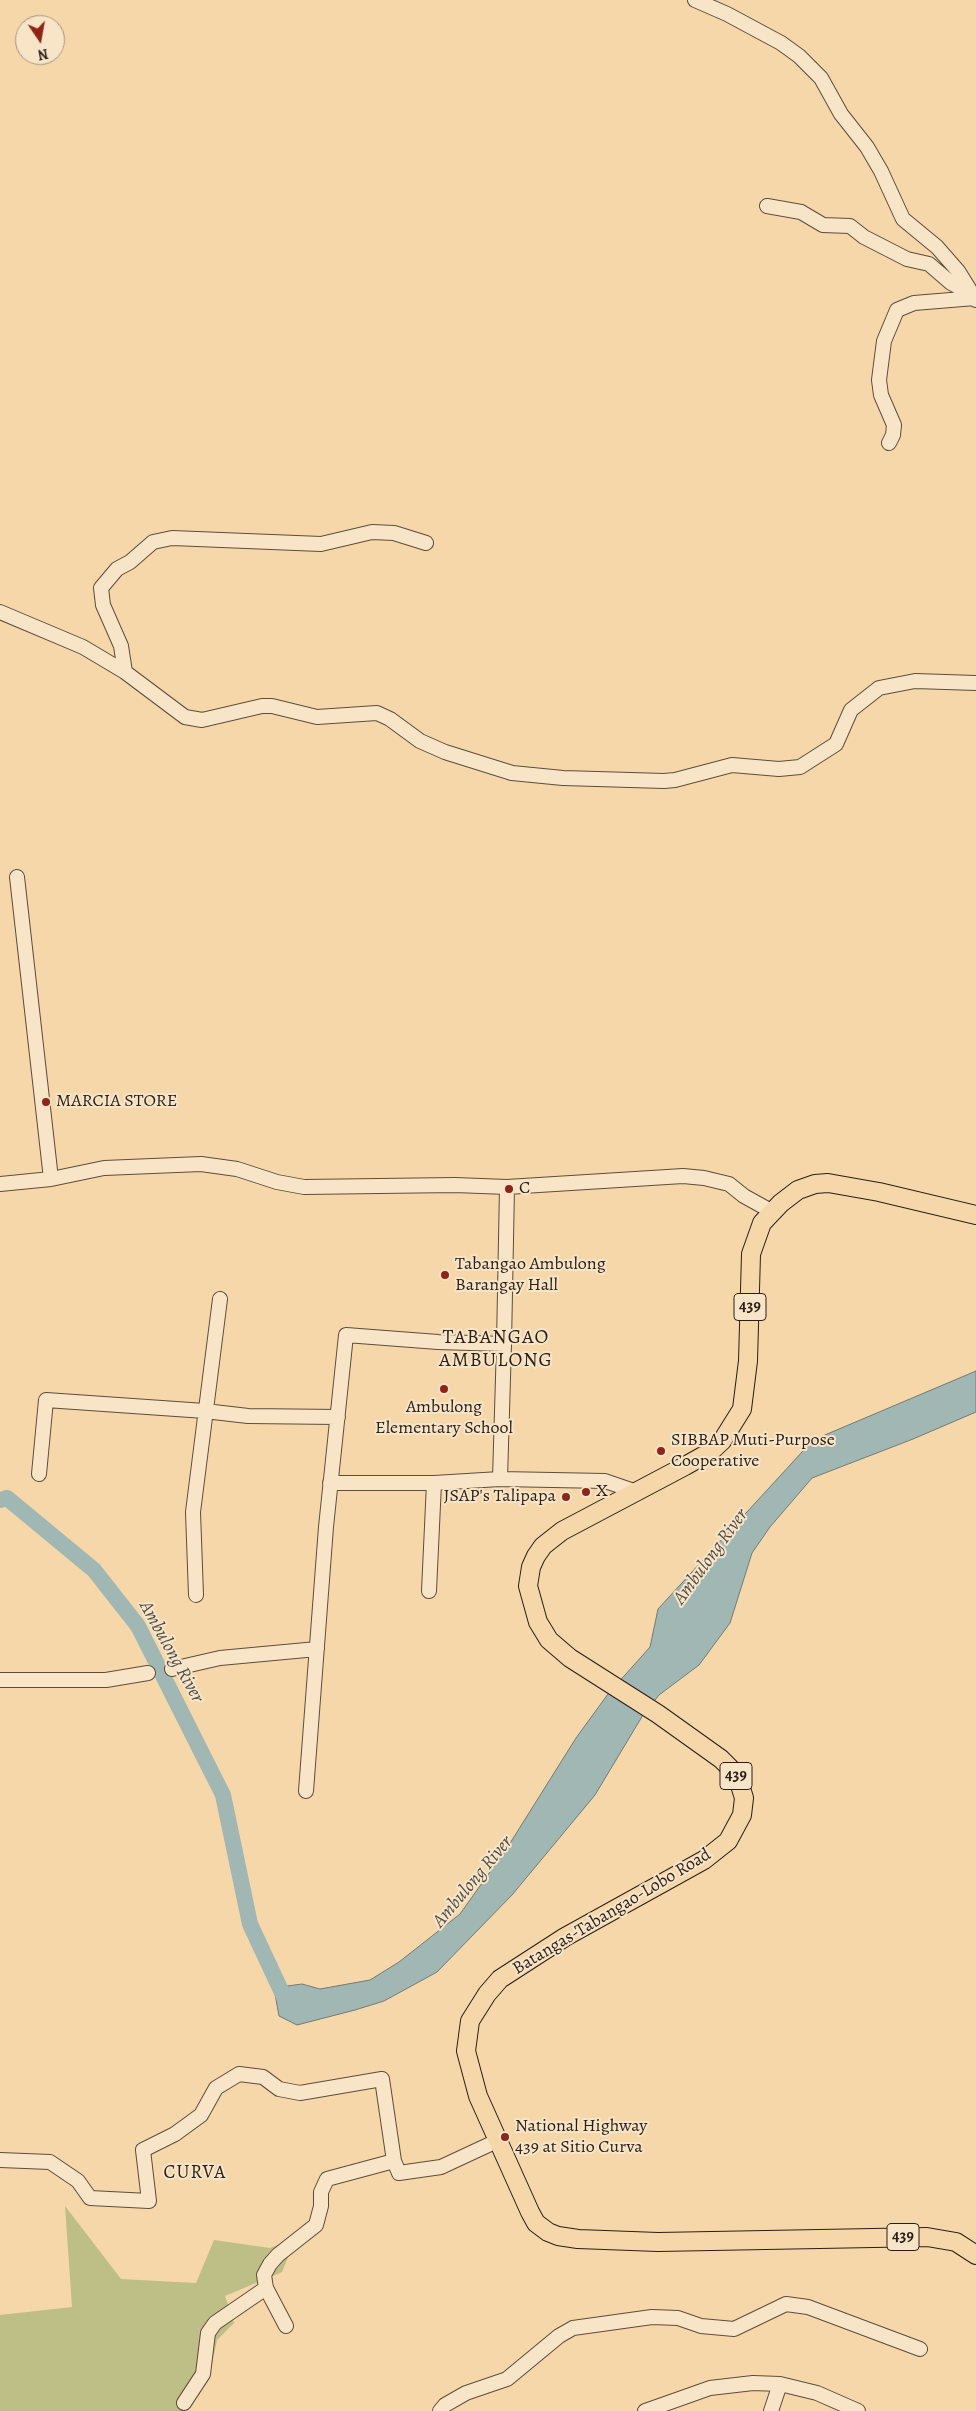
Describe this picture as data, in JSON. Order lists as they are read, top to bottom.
{
  "streets": {
    "main road": ["439", "Batangas-Tabangao-Lobo Road"]
  },
  "districts": ["TABANGAO AMBULONG", "CURVA"],
  "water": ["Ambulong River"],
  "places": [
    "MARCIA STORE",
    "C",
    "Tabangao Ambulong Barangay Hall",
    "Ambulong Elementary School",
    "SIBBAP Muti-Purpose Cooperative",
    "X",
    "JSAP's Talipapa",
    "National Highway 439 at Sitio Curva"
  ],
  "north": "bottom"
}
